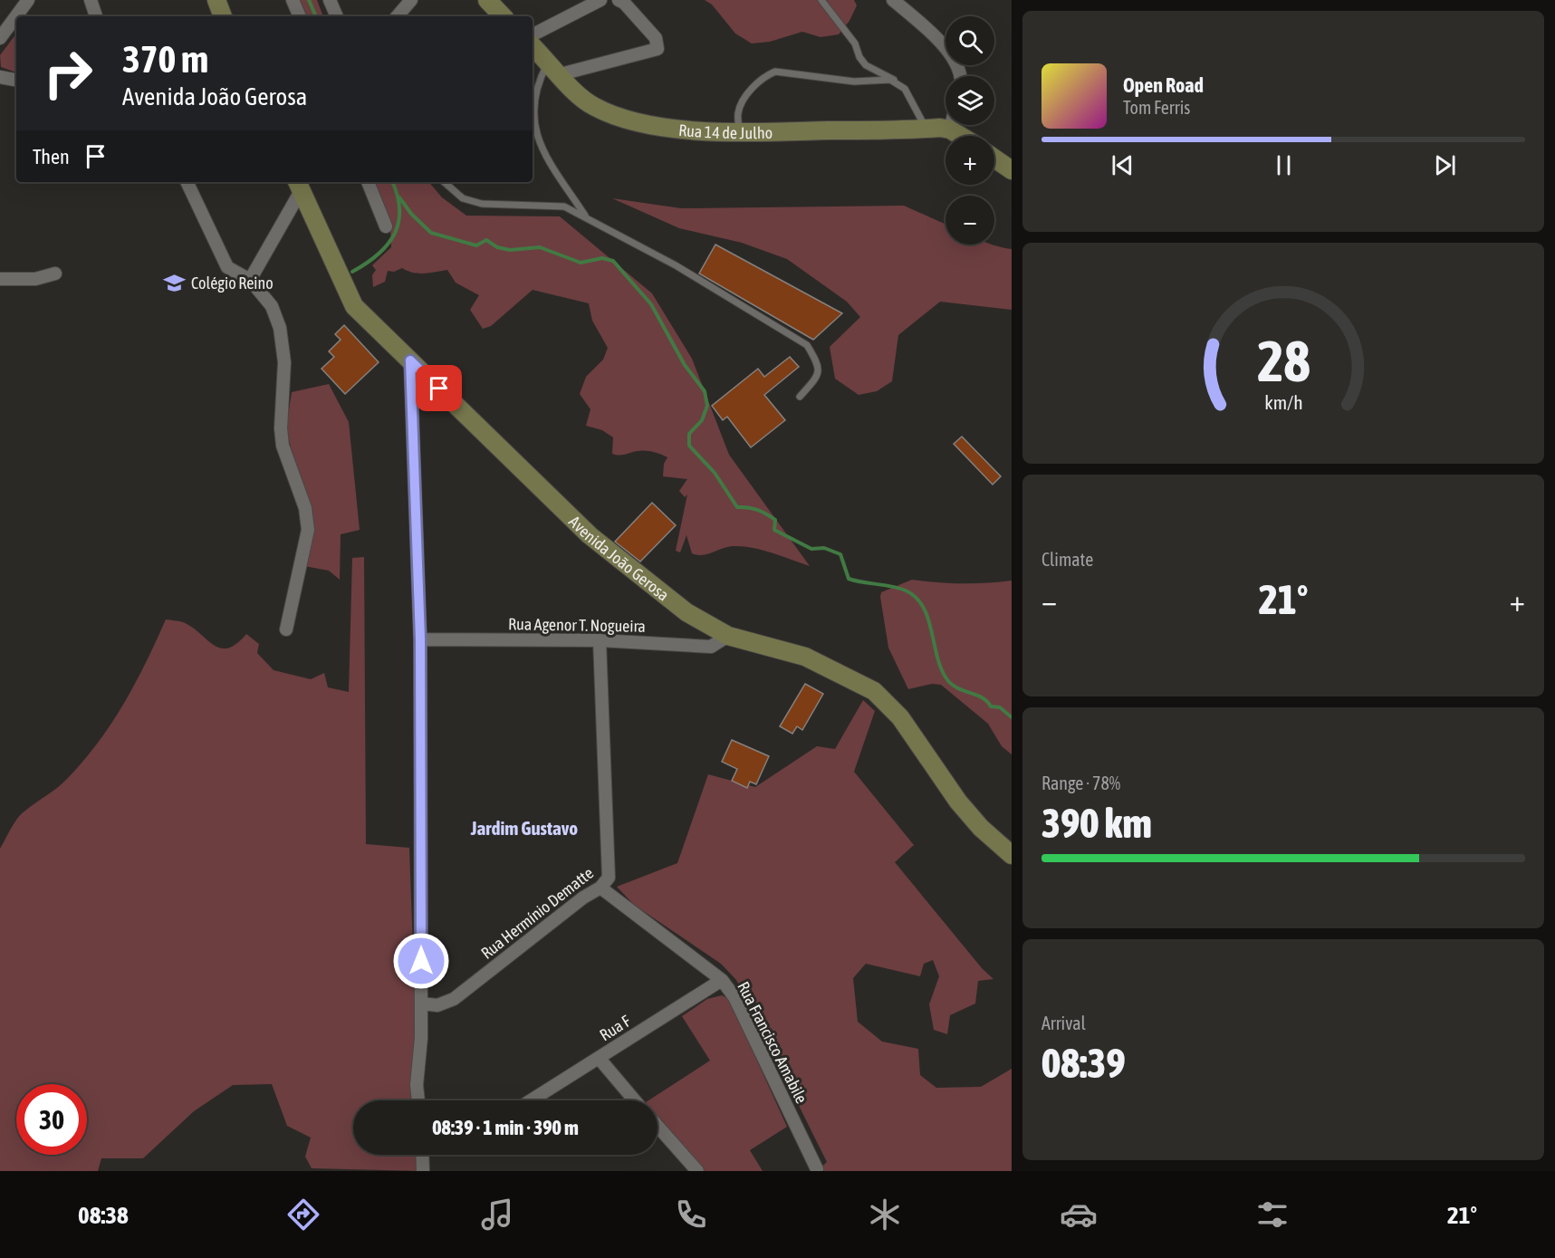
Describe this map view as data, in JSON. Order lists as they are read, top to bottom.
{
  "streets": {
    "main road": ["Rua 14 de Julho", "Avenida João Gerosa"],
    "street": [
      "Rua Agenor T. Nogueira",
      "Rua Hermínio Dematte",
      "Rua F",
      "Rua Francisco Amabile"
    ]
  },
  "crossings": [
    ["Avenida João Gerosa", "Rua Agenor T. Nogueira"],
    ["Rua Agenor T. Nogueira", "Rua Hermínio Dematte"],
    ["Rua Hermínio Dematte", "Rua Francisco Amabile"],
    ["Rua F", "Rua Francisco Amabile"]
  ],
  "districts": ["Jardim Gustavo"],
  "places": {
    "school or university": ["Colégio Reino"]
  },
  "page": {
    "map_buttons": ["+", "−"],
    "turn": ["370 m", "Avenida João Gerosa"],
    "song": ["Open Road", "Tom Ferris"],
    "then": "Then",
    "tile": [
      "Climate",
      ["Range · 78%", "390 km"],
      ["Arrival", "08:39"]
    ],
    "heat": ["−", "21°", "+"],
    "limit": "30",
    "trip": "08:39 · 1 min · 390 m",
    "tabs": ["08:38", "21°"],
    "gauge": ["28", "km/h"]
  }
}
